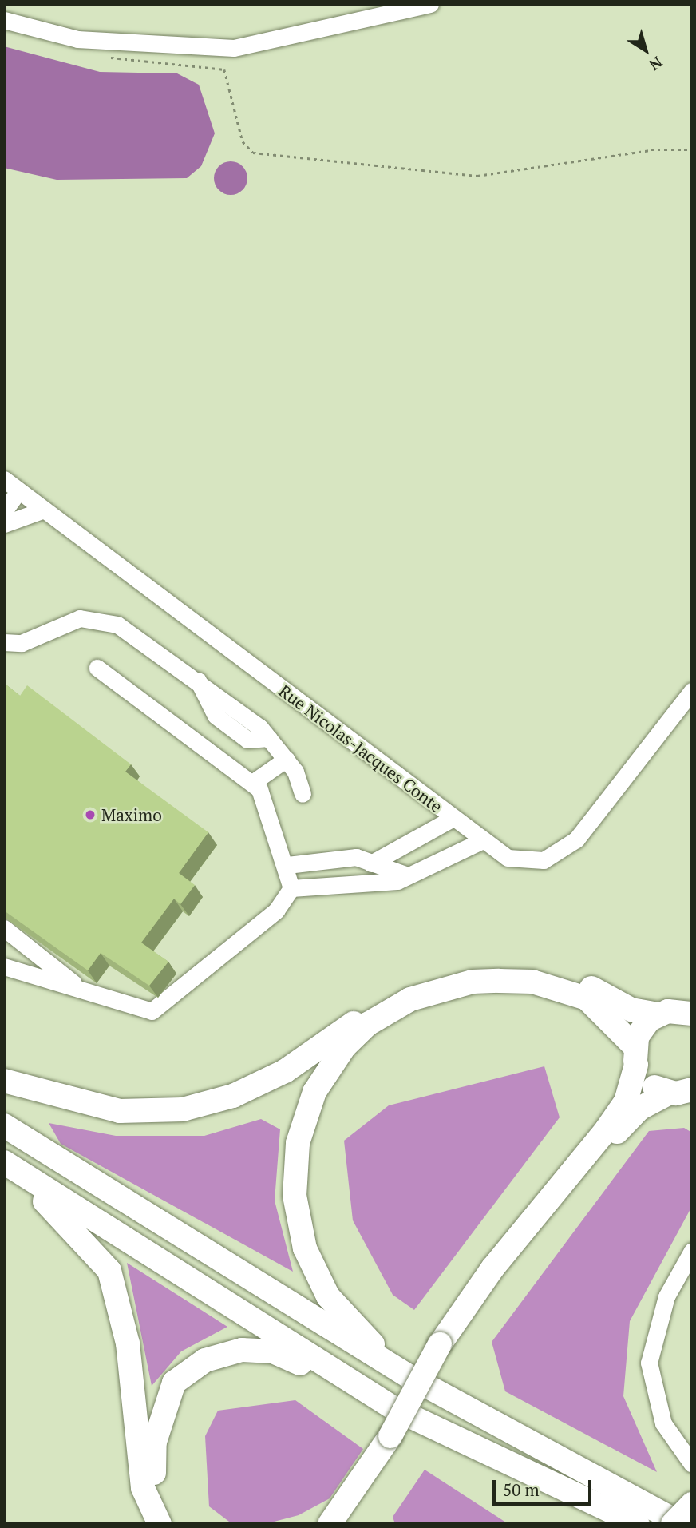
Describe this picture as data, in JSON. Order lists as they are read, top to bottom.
{
  "streets": {
    "street": ["Rue Nicolas-Jacques Conte"]
  },
  "places": ["Maximo"],
  "scale_bar": "50 m",
  "north": "bottom right"
}
